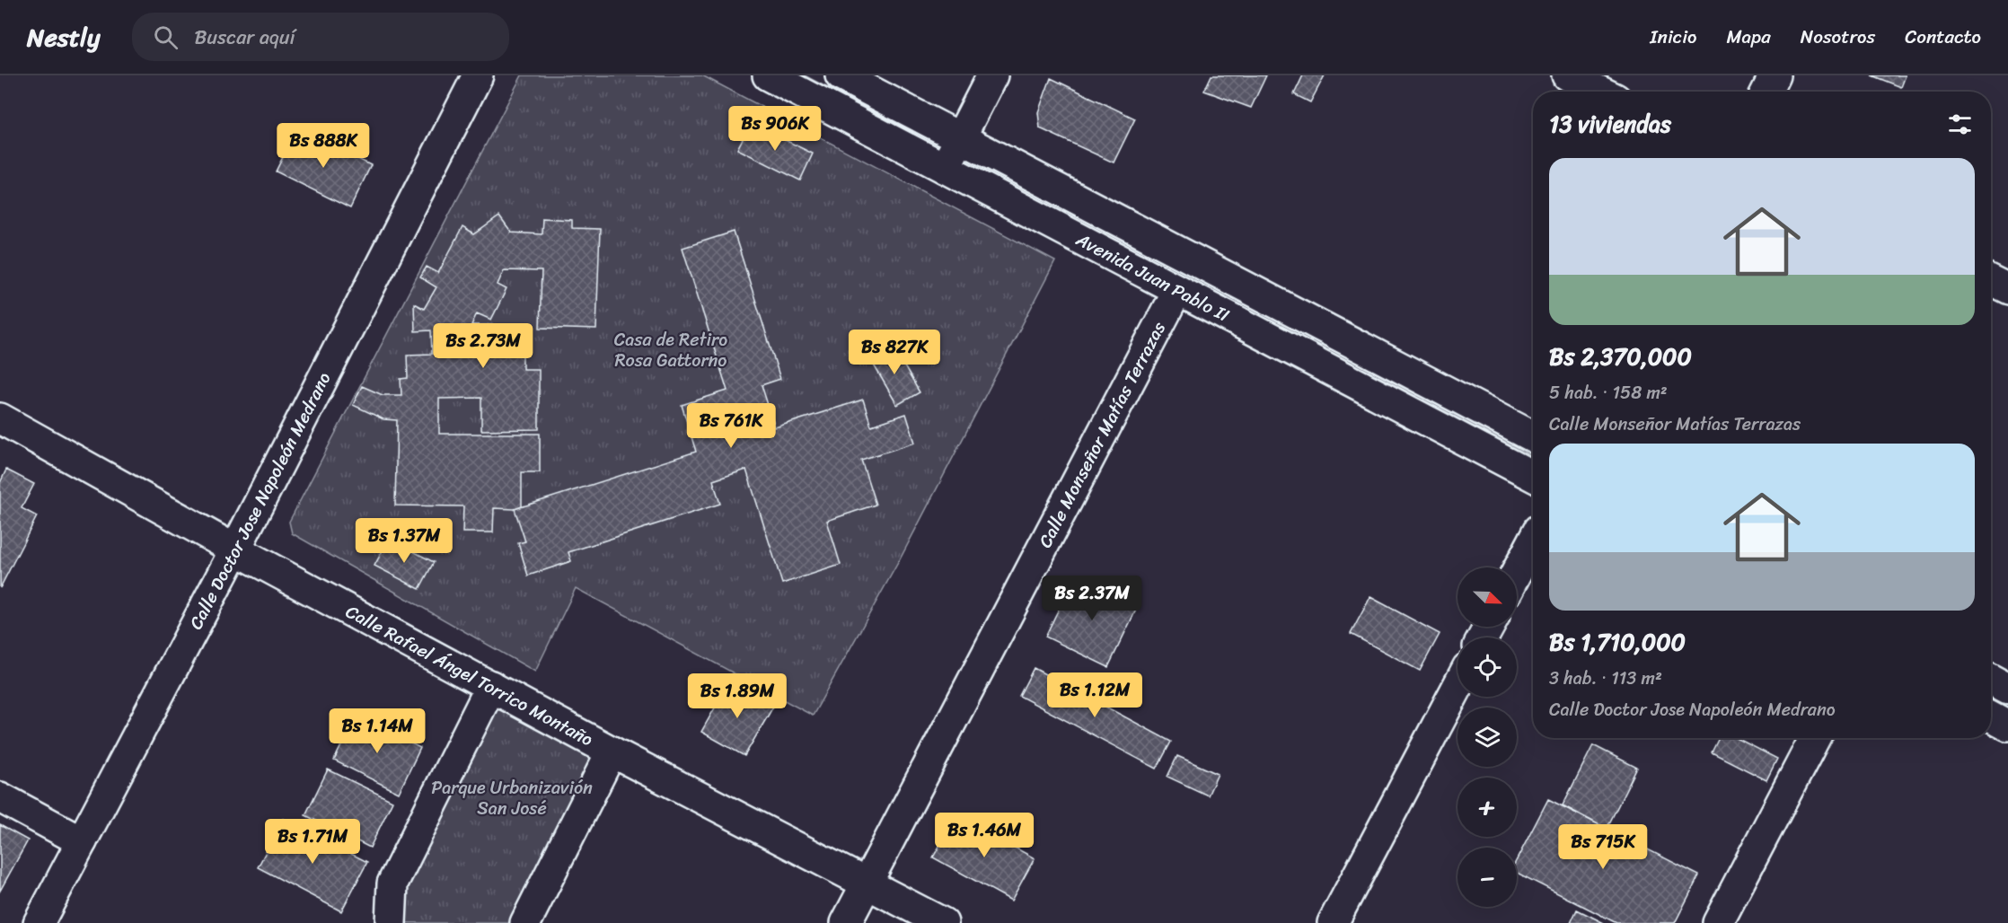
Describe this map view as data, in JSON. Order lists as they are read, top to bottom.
{
  "streets": {
    "street": [
      "Avenida Juan Pablo II",
      "Calle Monseñor Matías Terrazas",
      "Calle Doctor Jose Napoleón Medrano",
      "Calle Rafael Ángel Torrico Montaño"
    ]
  },
  "crossings": [
    ["Avenida Juan Pablo II", "Calle Monseñor Matías Terrazas"],
    ["Calle Monseñor Matías Terrazas", "Calle Rafael Ángel Torrico Montaño"],
    ["Calle Doctor Jose Napoleón Medrano", "Calle Rafael Ángel Torrico Montaño"]
  ],
  "parks": ["Casa de Retiro Rosa Gattorno", "Parque Urbanizavión San José"],
  "north": "bottom right",
  "page": {
    "header": "Nestly",
    "search": "Buscar aquí",
    "nav": [
      "Inicio",
      "Mapa",
      "Nosotros",
      "Contacto"
    ],
    "heading": "13 viviendas",
    "price": [
      "Bs 906K",
      "Bs 888K",
      "Bs 2.73M",
      "Bs 827K",
      "Bs 761K",
      "Bs 1.37M",
      "Bs 2.37M",
      "Bs 1.12M",
      "Bs 1.89M",
      "Bs 1.14M",
      "Bs 1.46M",
      "Bs 1.71M",
      "Bs 715K"
    ],
    "list": [
      {
        "name": "Bs 2,370,000",
        "note": "5 hab. · 158 m² · Calle Monseñor Matías Terrazas"
      },
      {
        "name": "Bs 1,710,000",
        "note": "3 hab. · 113 m² · Calle Doctor Jose Napoleón Medrano"
      }
    ],
    "map_buttons": ["+", "−"]
  }
}
